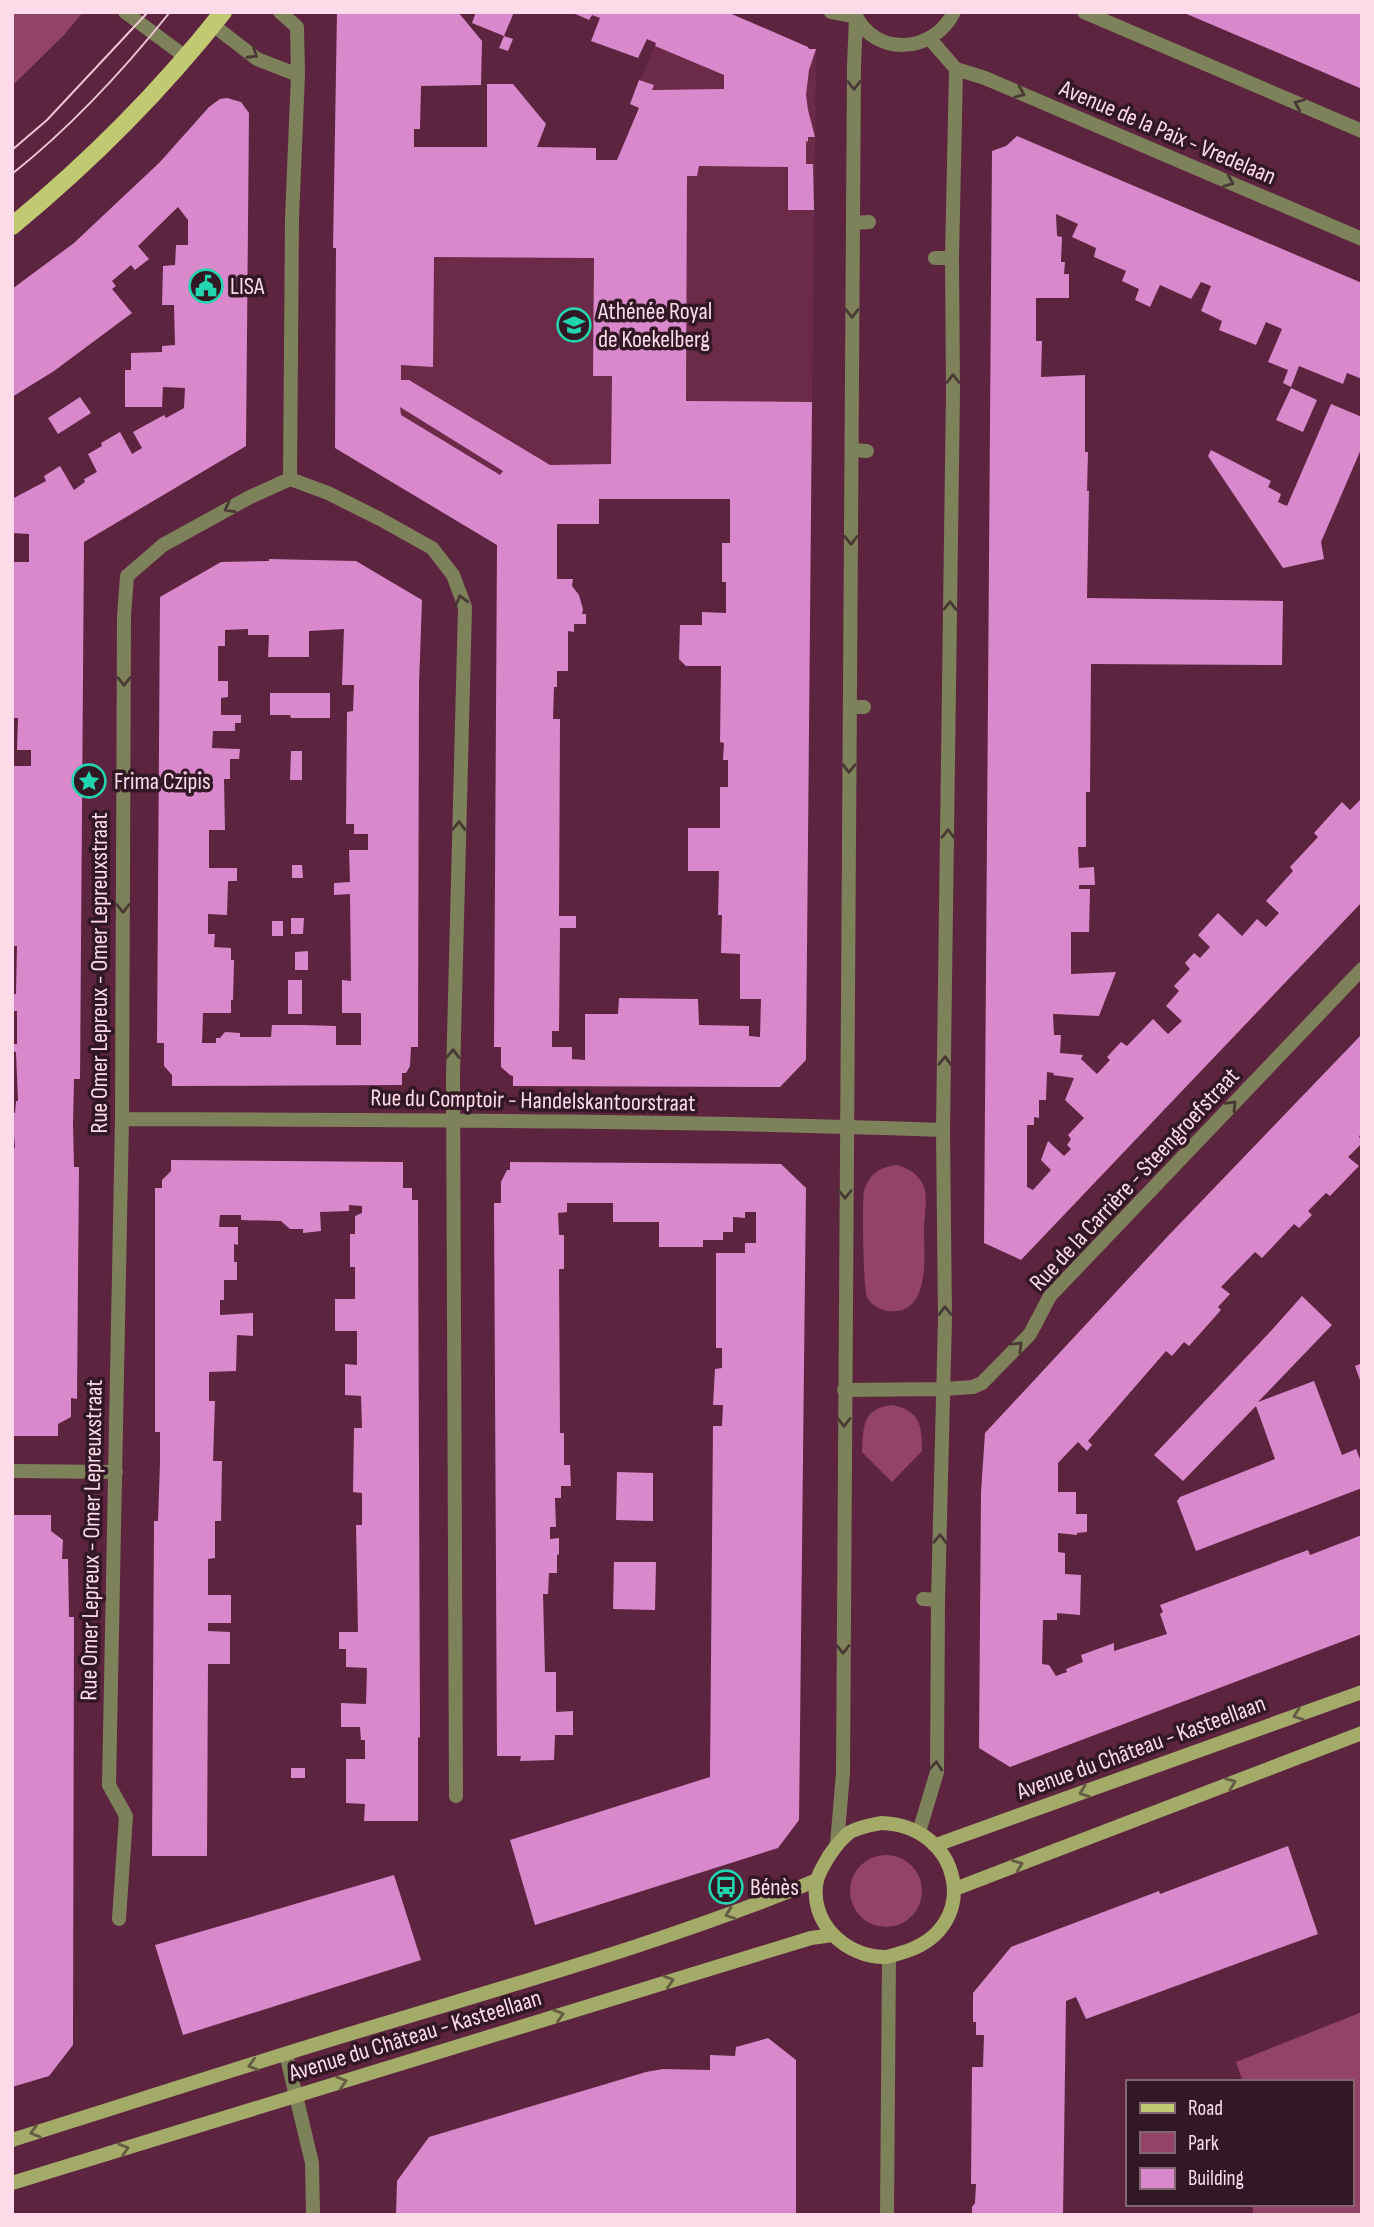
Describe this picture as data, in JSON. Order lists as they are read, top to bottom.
{
  "streets": {
    "street": [
      "Avenue de la Paix - Vredelaan",
      "Rue Omer Lepreux - Omer Lepreuxstraat",
      "Rue du Comptoir - Handelskantoorstraat",
      "Rue de la Carrière - Steengroefstraat",
      "Avenue du Château - Kasteellaan"
    ]
  },
  "crossings": [
    ["Rue Omer Lepreux - Omer Lepreuxstraat", "Rue du Comptoir - Handelskantoorstraat"]
  ],
  "one_way": ["Rue Omer Lepreux - Omer Lepreuxstraat", "Rue de la Carrière - Steengroefstraat"],
  "places": {
    "public building": ["LISA"],
    "school or university": ["Athénée Royal de Koekelberg"],
    "place": ["Frima Czipis"],
    "bus stop": ["Bénès"]
  },
  "legend": ["Road", "Park", "Building"]
}
